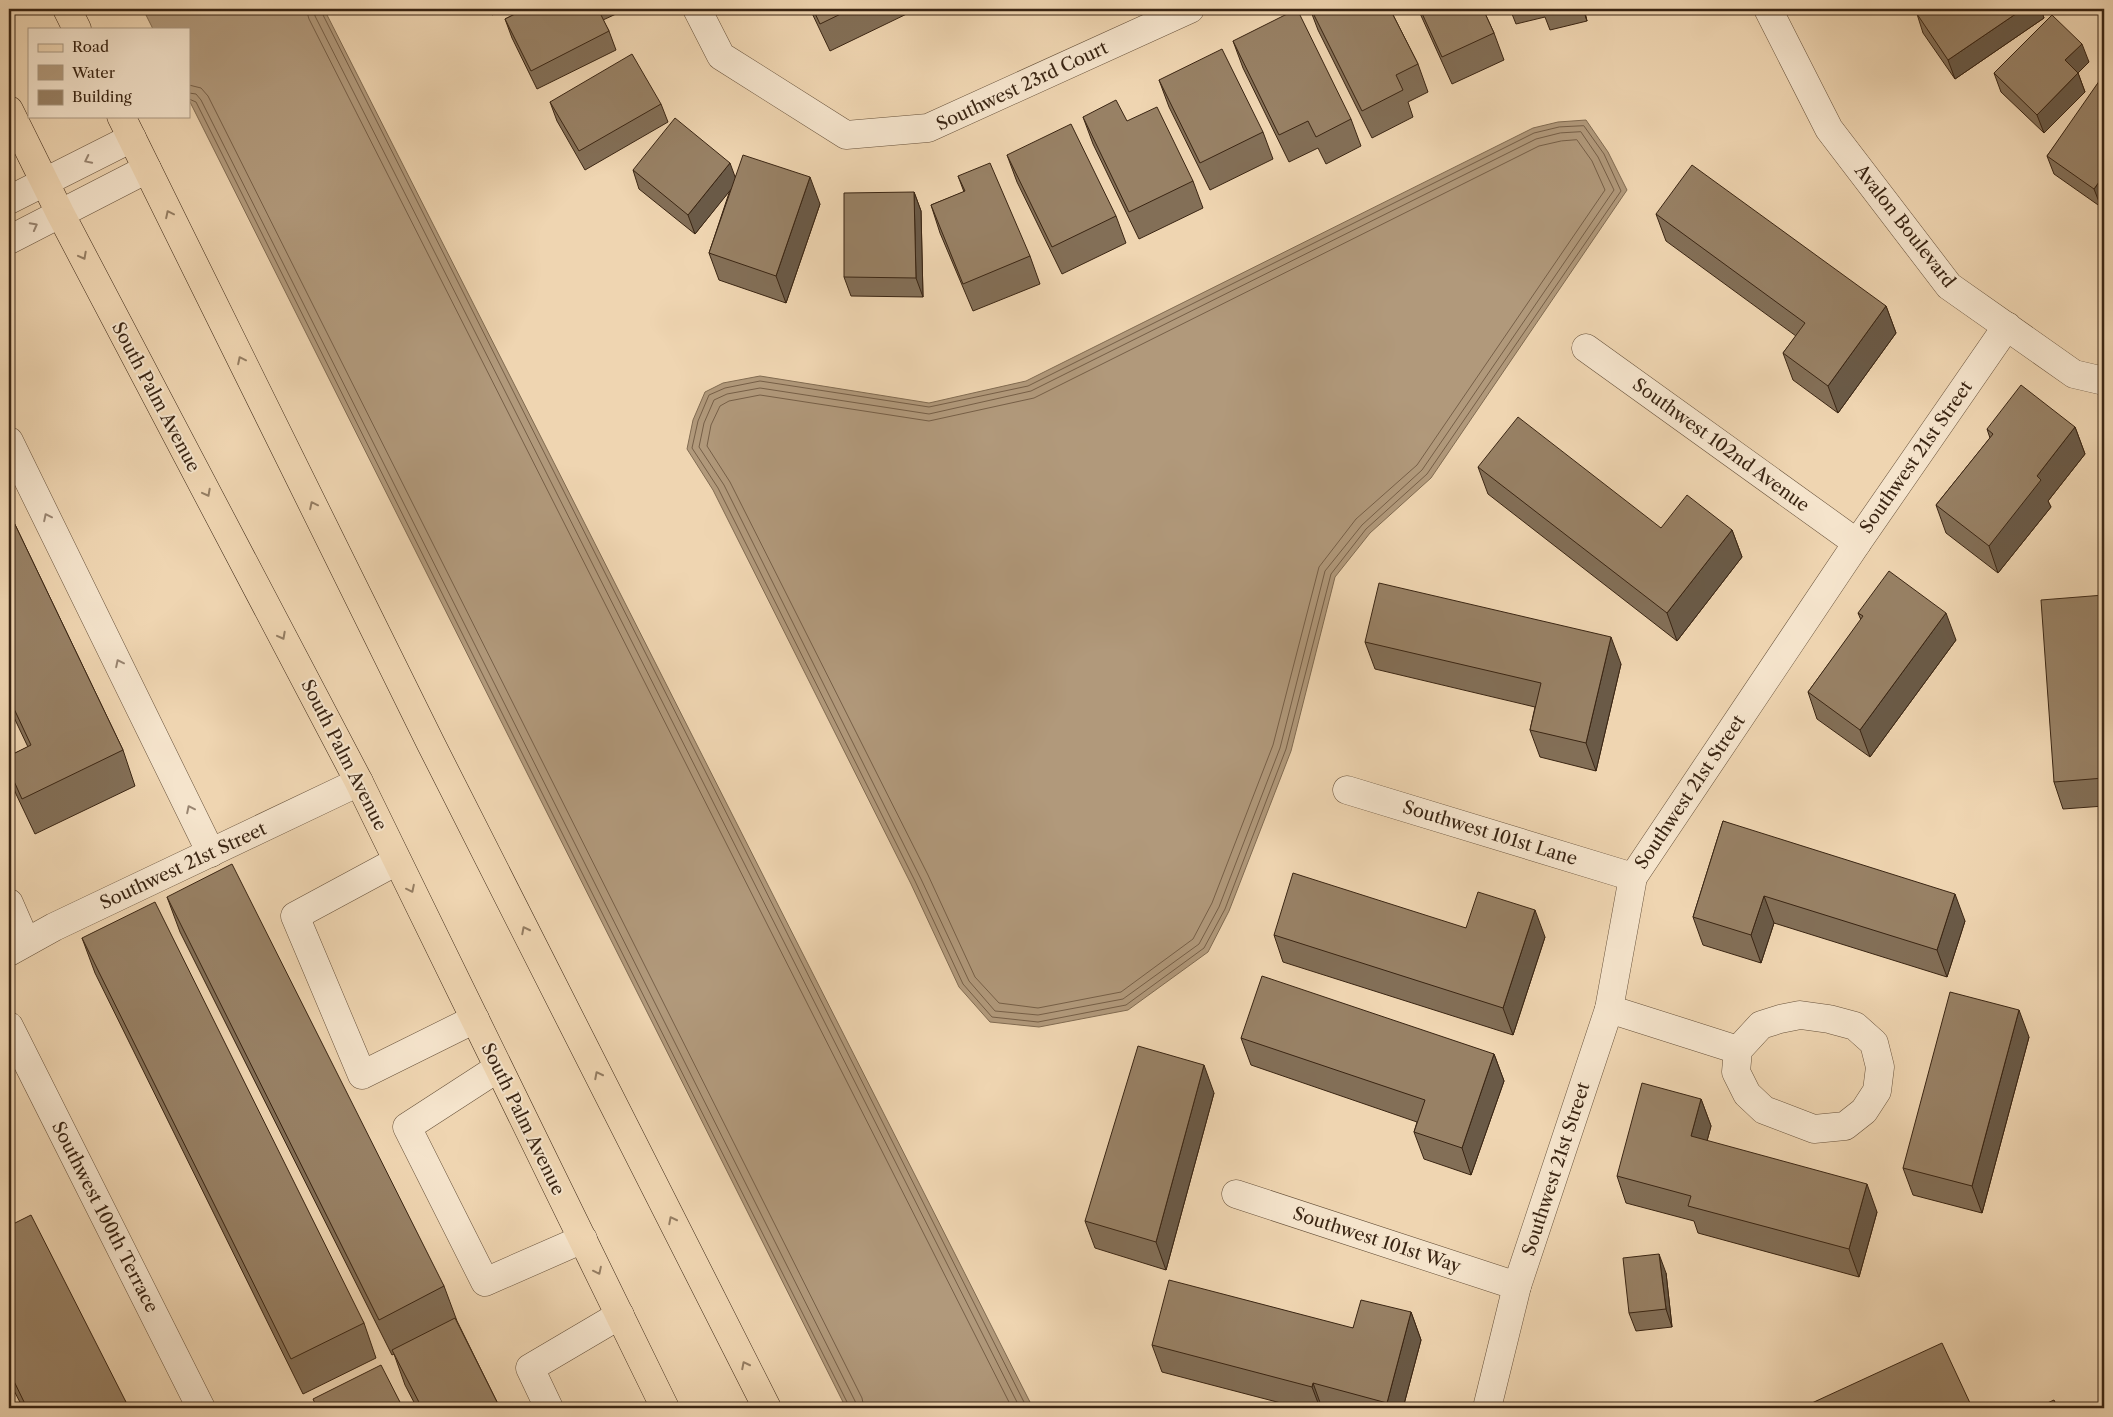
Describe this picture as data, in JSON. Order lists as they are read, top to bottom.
{
  "streets": {
    "main road": ["South Palm Avenue"],
    "street": [
      "Southwest 23rd Court",
      "Avalon Boulevard",
      "Southwest 102nd Avenue",
      "Southwest 21st Street",
      "Southwest 101st Lane",
      "Southwest 100th Terrace",
      "Southwest 101st Way"
    ]
  },
  "crossings": [
    ["Avalon Boulevard", "Southwest 21st Street"],
    ["South Palm Avenue", "Southwest 21st Street"],
    ["Southwest 102nd Avenue", "Southwest 21st Street"],
    ["Southwest 21st Street", "Southwest 101st Lane"],
    ["Southwest 21st Street", "Southwest 101st Way"]
  ],
  "legend": ["Road", "Water", "Building"]
}
